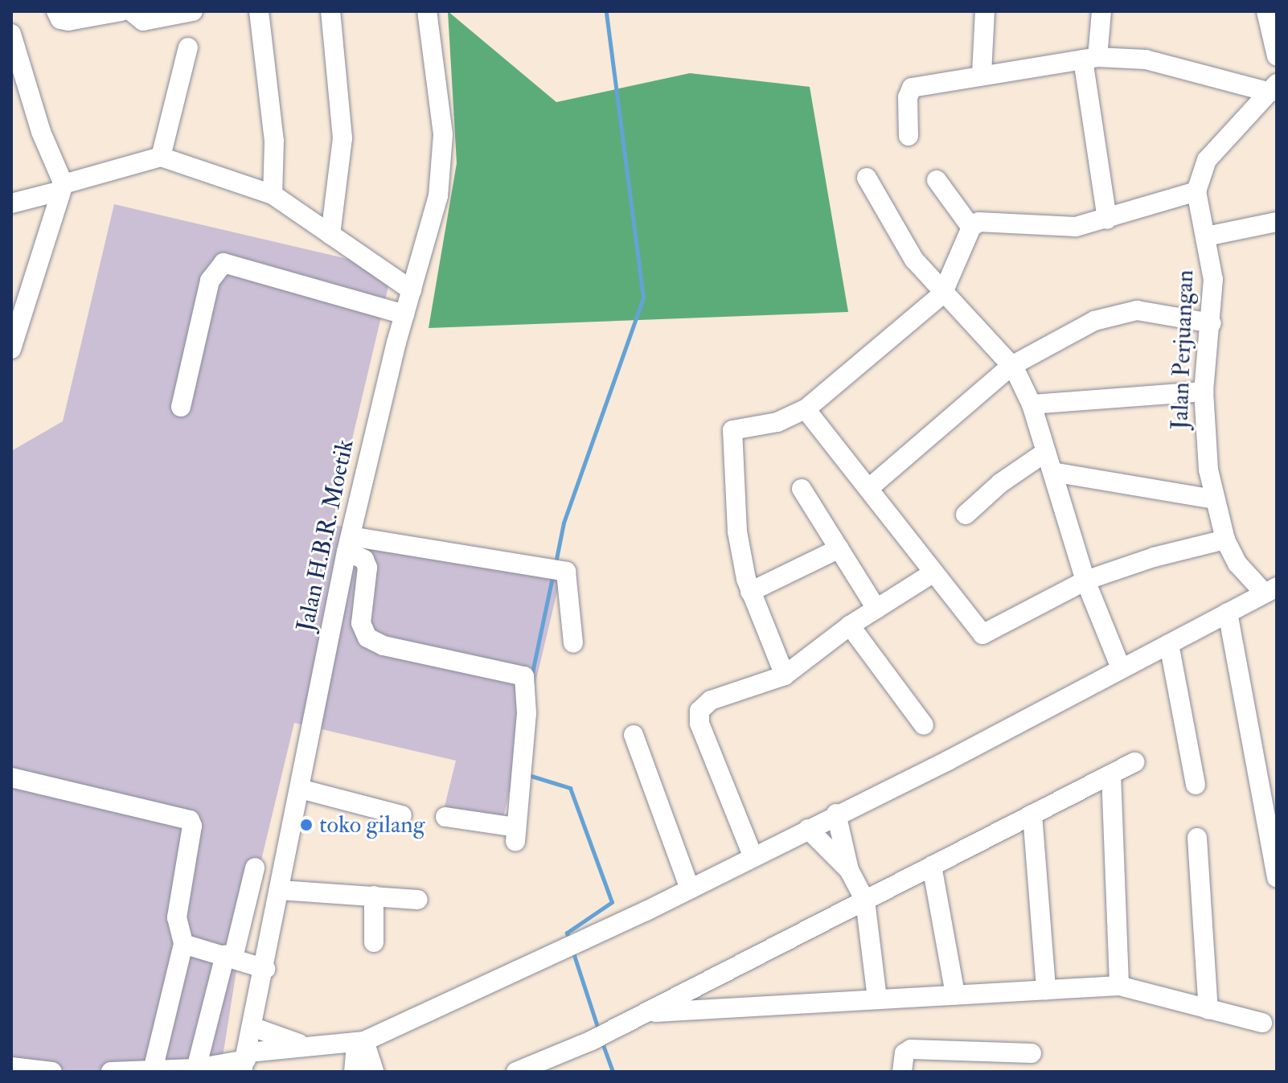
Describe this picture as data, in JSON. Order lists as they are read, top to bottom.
{
  "streets": {
    "street": ["Jalan Perjuangan", "Jalan H.B.R. Moetik"]
  },
  "places": ["toko gilang"]
}
